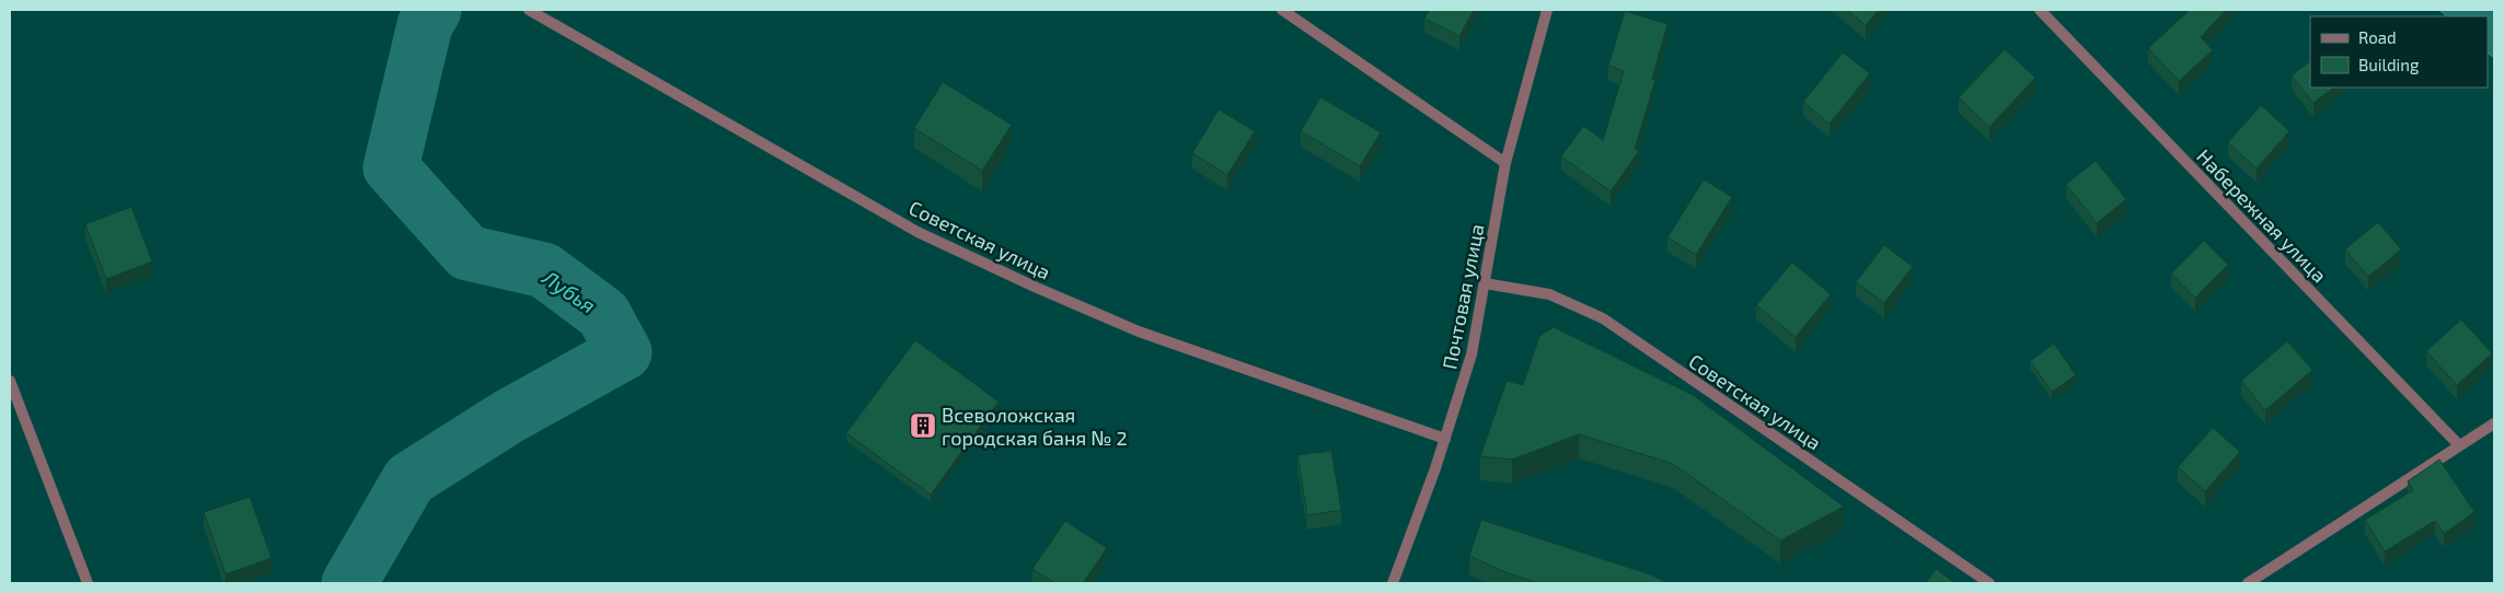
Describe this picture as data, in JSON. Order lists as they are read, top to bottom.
{
  "streets": {
    "street": ["Набережная улица", "Советская улица", "Почтовая улица"]
  },
  "crossings": [
    ["Советская улица", "Почтовая улица"]
  ],
  "water": ["Лубья"],
  "places": {
    "building": ["Всеволожская городская баня № 2"]
  },
  "legend": ["Road", "Building"]
}
